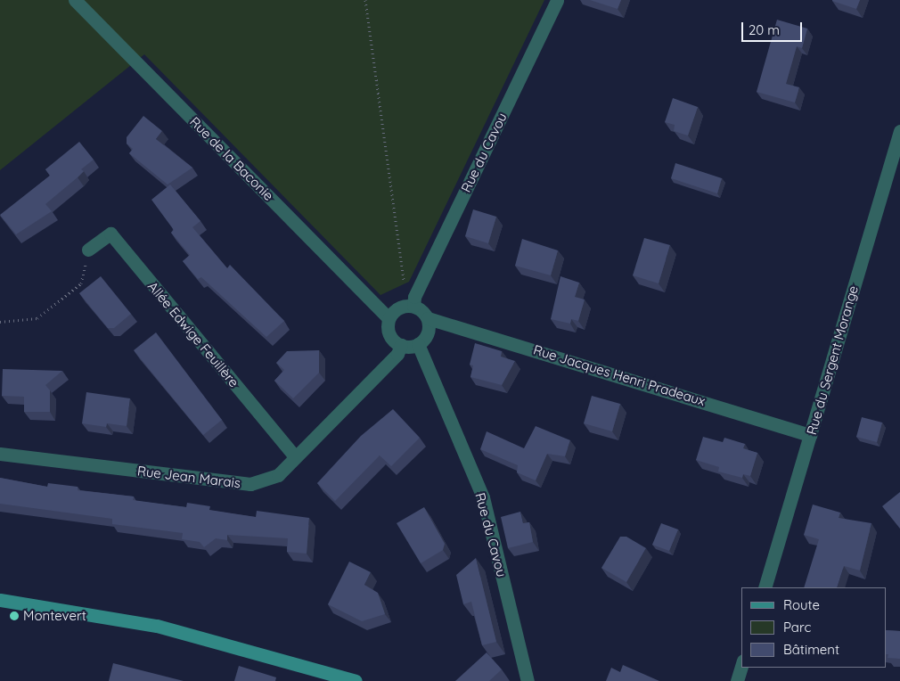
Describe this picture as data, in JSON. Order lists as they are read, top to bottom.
{
  "streets": {
    "street": [
      "Rue du Cavou",
      "Rue de la Baconie",
      "Allée Edwige Feuillère",
      "Rue du Sergent Morange",
      "Rue Jacques Henri Pradeaux",
      "Rue Jean Marais"
    ]
  },
  "crossings": [
    ["Rue du Cavou", "Rue de la Baconie"],
    ["Rue du Cavou", "Rue Jacques Henri Pradeaux"],
    ["Rue du Cavou", "Rue Jean Marais"],
    ["Rue de la Baconie", "Rue Jacques Henri Pradeaux"],
    ["Rue de la Baconie", "Rue Jean Marais"],
    ["Allée Edwige Feuillère", "Rue Jean Marais"],
    ["Rue du Sergent Morange", "Rue Jacques Henri Pradeaux"],
    ["Rue Jacques Henri Pradeaux", "Rue Jean Marais"]
  ],
  "places": ["Montevert"],
  "legend": ["Route", "Parc", "Bâtiment"],
  "scale_bar": "20 m"
}
